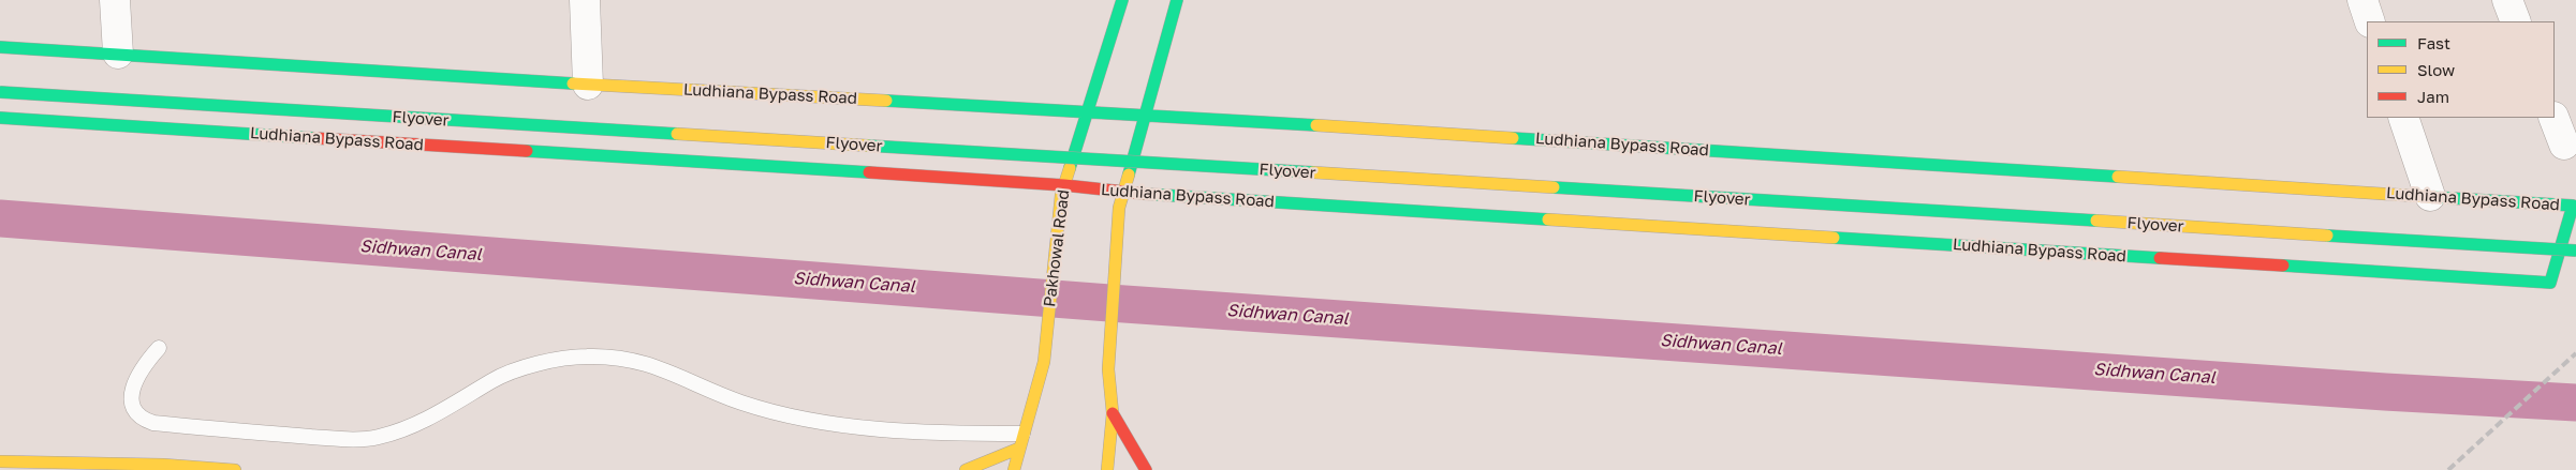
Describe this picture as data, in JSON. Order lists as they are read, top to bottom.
{
  "streets": {
    "main road": ["Ludhiana Bypass Road", "Flyover", "Pakhowal Road"]
  },
  "crossings": [
    ["Ludhiana Bypass Road", "Pakhowal Road"]
  ],
  "water": ["Sidhwan Canal"],
  "legend": ["Fast", "Slow", "Jam"]
}
